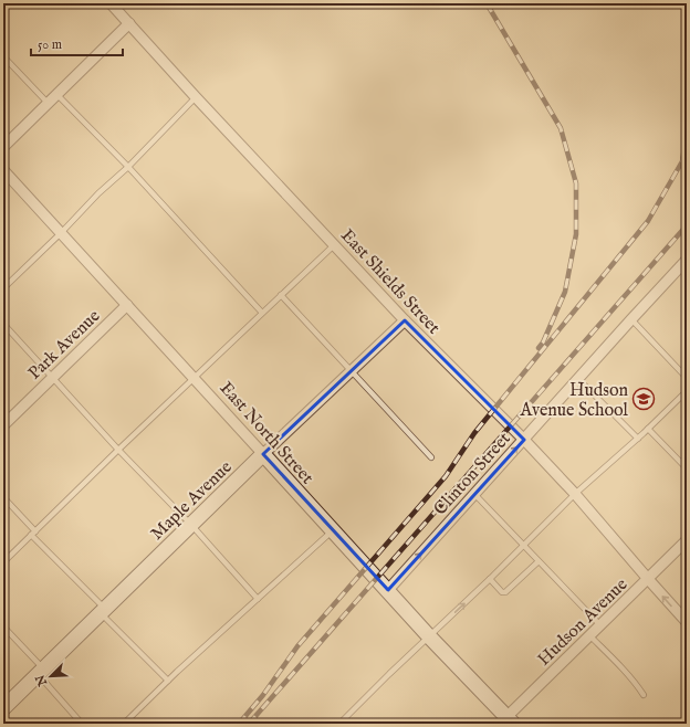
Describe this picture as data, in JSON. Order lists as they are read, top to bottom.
{
  "streets": {
    "street": [
      "East Shields Street",
      "Park Avenue",
      "East North Street",
      "Clinton Street",
      "Maple Avenue",
      "Hudson Avenue"
    ]
  },
  "crossings": [
    ["East Shields Street", "Clinton Street"],
    ["East Shields Street", "Maple Avenue"],
    ["East Shields Street", "Hudson Avenue"],
    ["Park Avenue", "East North Street"],
    ["East North Street", "Clinton Street"],
    ["East North Street", "Maple Avenue"],
    ["East North Street", "Hudson Avenue"]
  ],
  "one_way": ["Clinton Street"],
  "places": {
    "school or university": ["Hudson Avenue School"]
  },
  "scale_bar": "50 m",
  "north": "bottom left"
}
